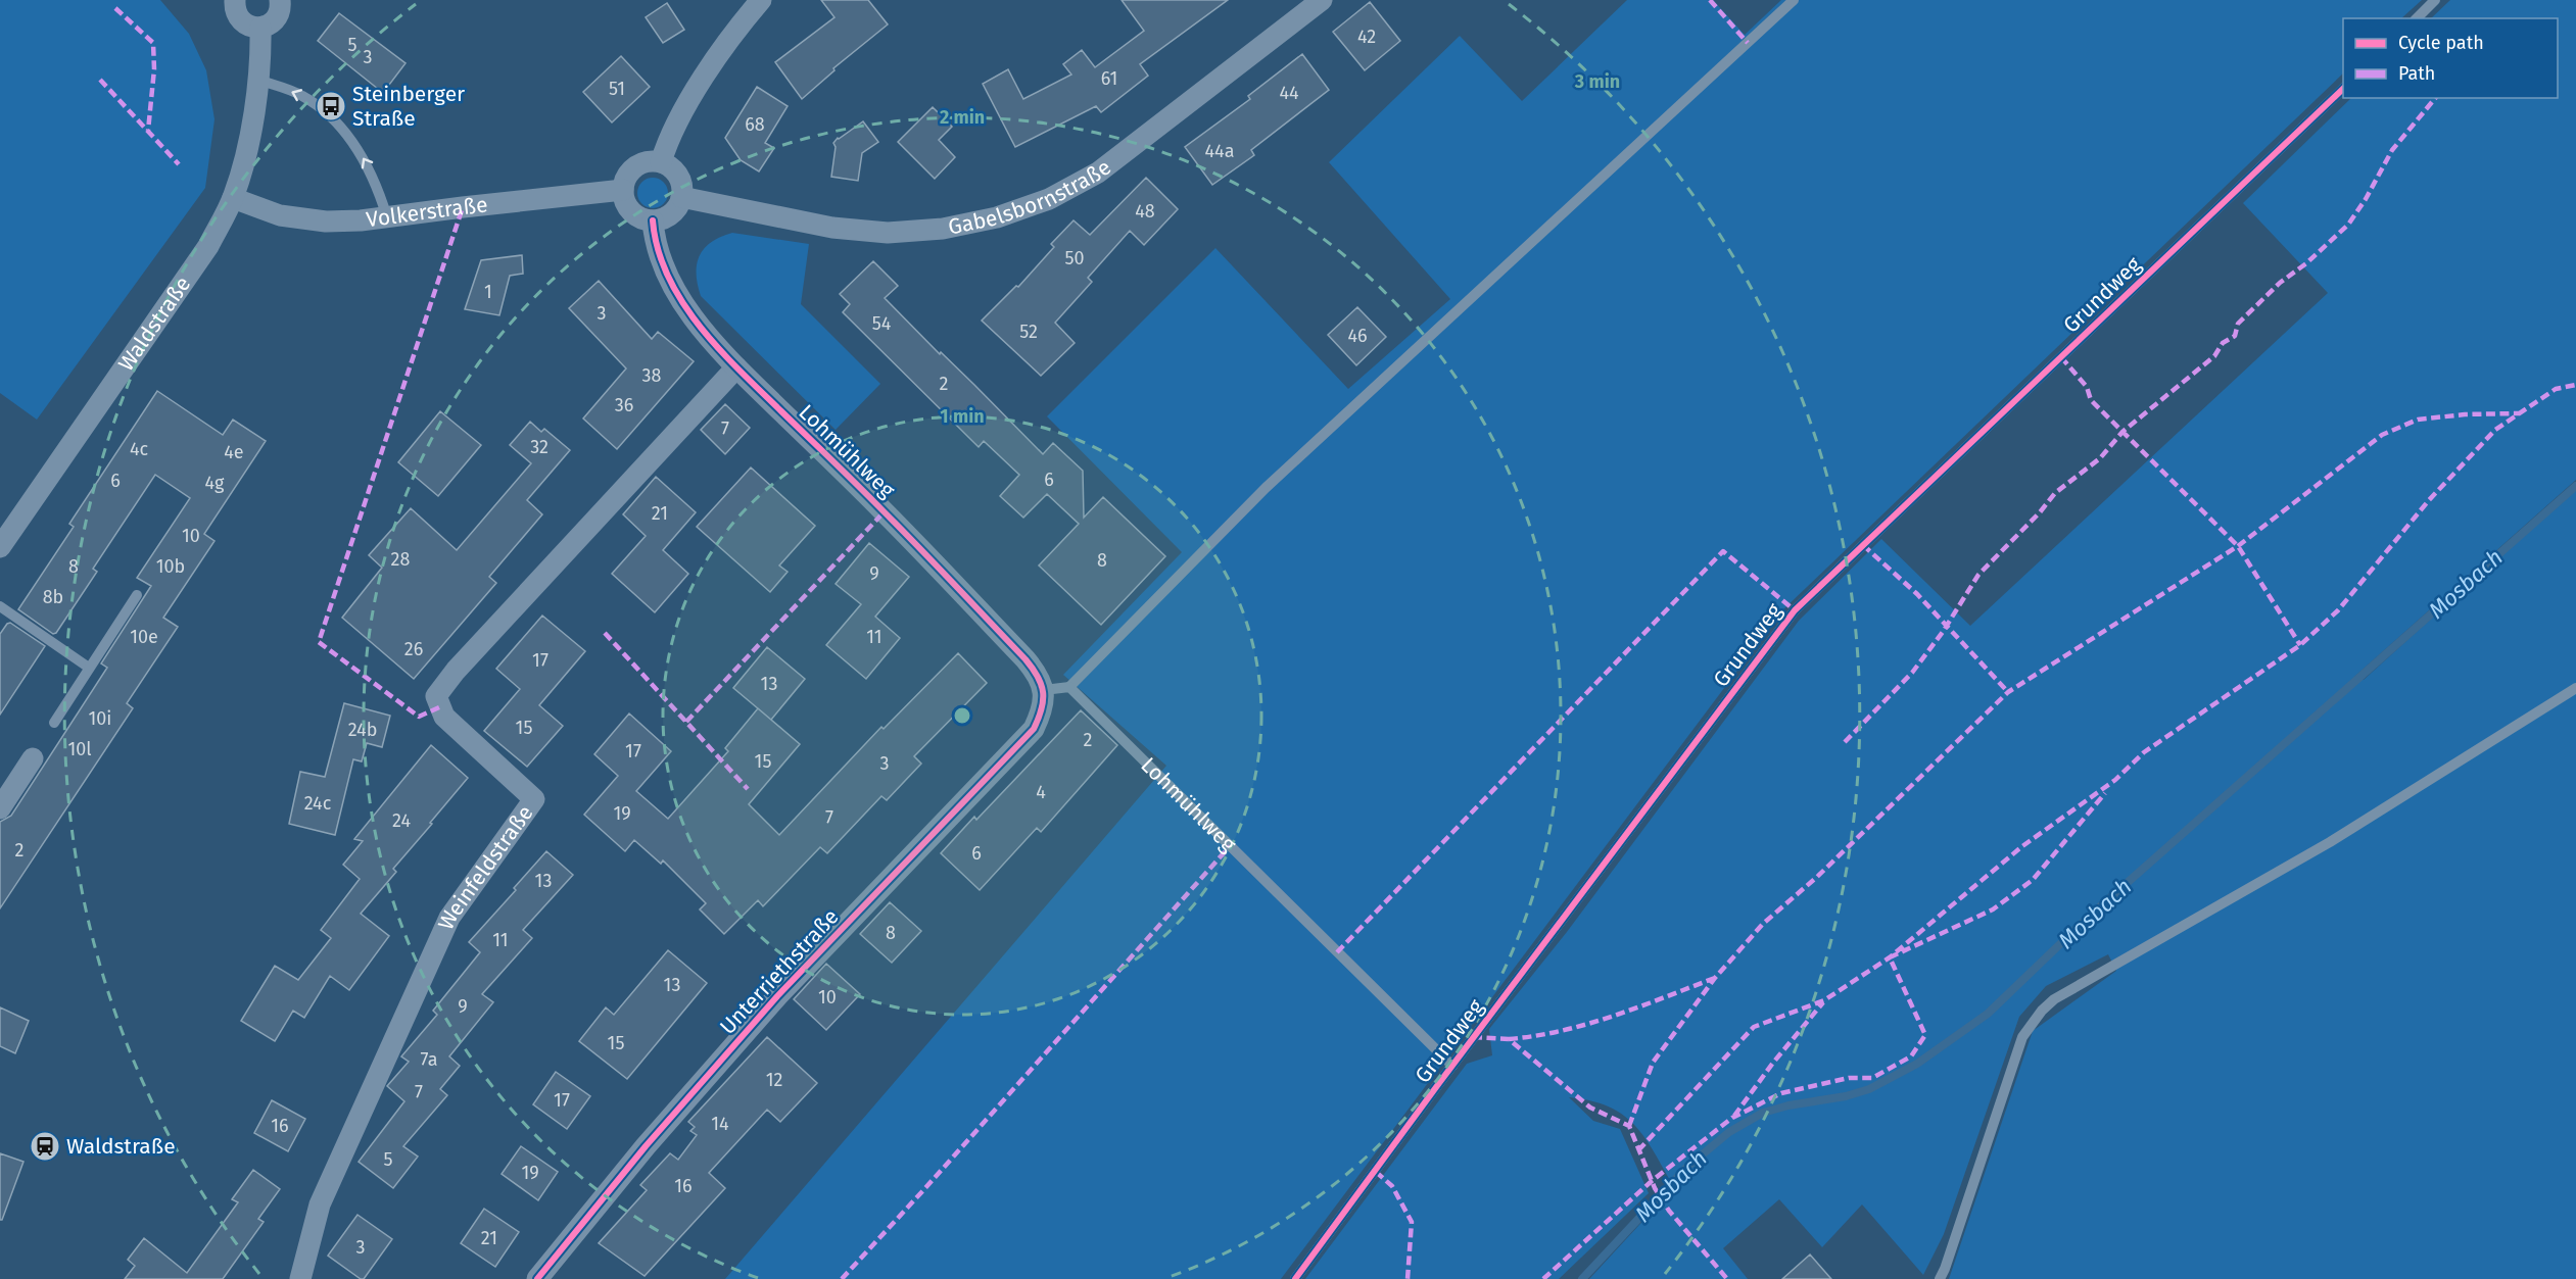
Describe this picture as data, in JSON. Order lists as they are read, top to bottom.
{
  "streets": {
    "street": [
      "Gabelsbornstraße",
      "Volkerstraße",
      "Waldstraße",
      "Lohmühlweg",
      "Weinfeldstraße",
      "Unterriethstraße"
    ],
    "lane": ["Grundweg"]
  },
  "crossings": [
    ["Gabelsbornstraße", "Volkerstraße"],
    ["Gabelsbornstraße", "Lohmühlweg"],
    ["Volkerstraße", "Waldstraße"],
    ["Volkerstraße", "Lohmühlweg"],
    ["Grundweg", "Lohmühlweg"],
    ["Lohmühlweg", "Weinfeldstraße"],
    ["Lohmühlweg", "Unterriethstraße"]
  ],
  "water": ["Mosbach"],
  "places": {
    "bus stop": ["Steinberger Straße"],
    "station": ["Waldstraße"]
  },
  "house_numbers": [
    "42",
    "5",
    "3",
    "61",
    "51",
    "44",
    "68",
    "44a",
    "48",
    "50",
    "1",
    "3",
    "54",
    "52",
    "46",
    "38",
    "2",
    "36",
    "7",
    "32",
    "4c",
    "4e",
    "6",
    "6",
    "4g",
    "21",
    "10",
    "28",
    "8",
    "8",
    "10b",
    "9",
    "8b",
    "10e",
    "11",
    "26",
    "17",
    "13",
    "10i",
    "15",
    "24b",
    "2",
    "10l",
    "17",
    "15",
    "3",
    "4",
    "24c",
    "19",
    "7",
    "24",
    "2",
    "6",
    "13",
    "8",
    "11",
    "13",
    "10",
    "9",
    "15",
    "7a",
    "12",
    "7",
    "17",
    "14",
    "16",
    "5",
    "19",
    "16",
    "21",
    "3"
  ],
  "legend": ["Cycle path", "Path"],
  "rings": ["3 min", "2 min", "1 min"]
}
